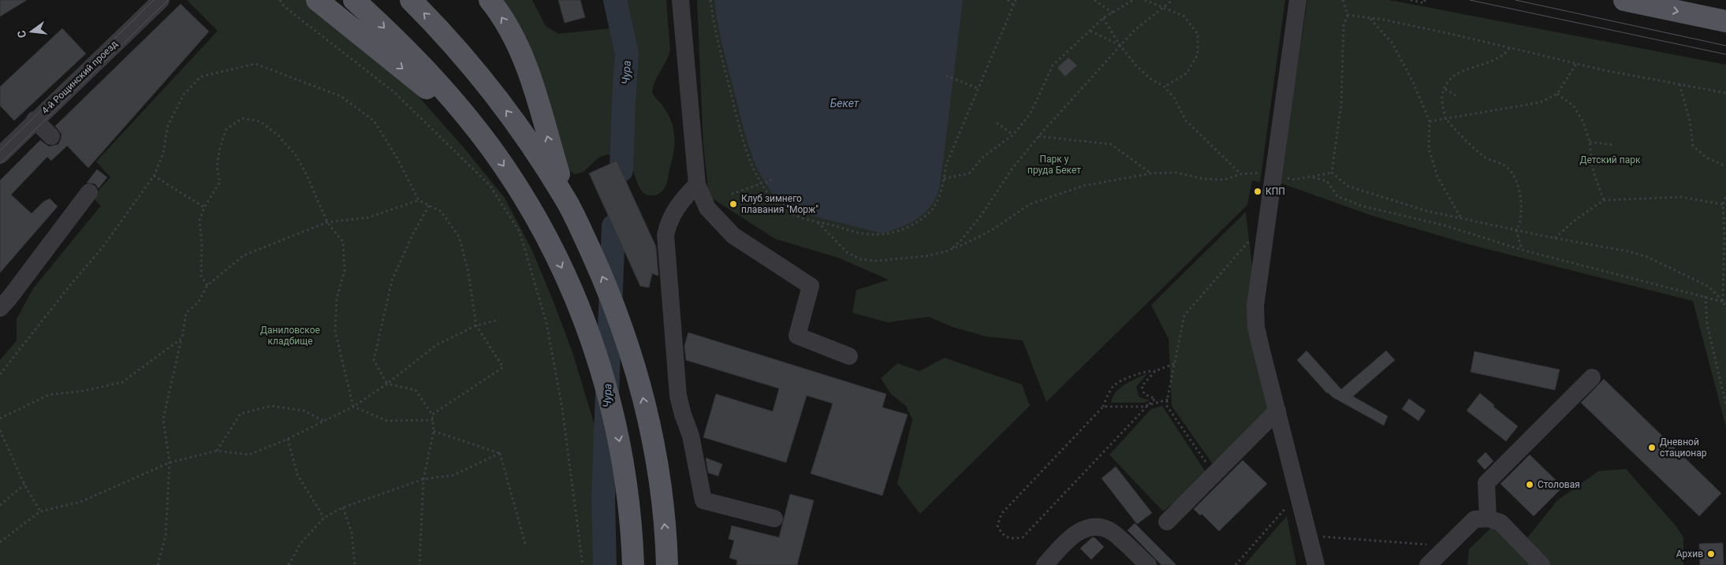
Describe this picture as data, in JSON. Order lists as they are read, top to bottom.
{
  "streets": {
    "street": ["4-й Рощинский проезд"]
  },
  "water": ["Чура", "Бекет"],
  "parks": ["Парк у пруда Бекет", "Детский парк", "Даниловское кладбище"],
  "places": [
    "КПП",
    "Клуб зимнего плавания \"Морж\"",
    "Дневной стационар",
    "Столовая",
    "Архив"
  ],
  "north": "left"
}
